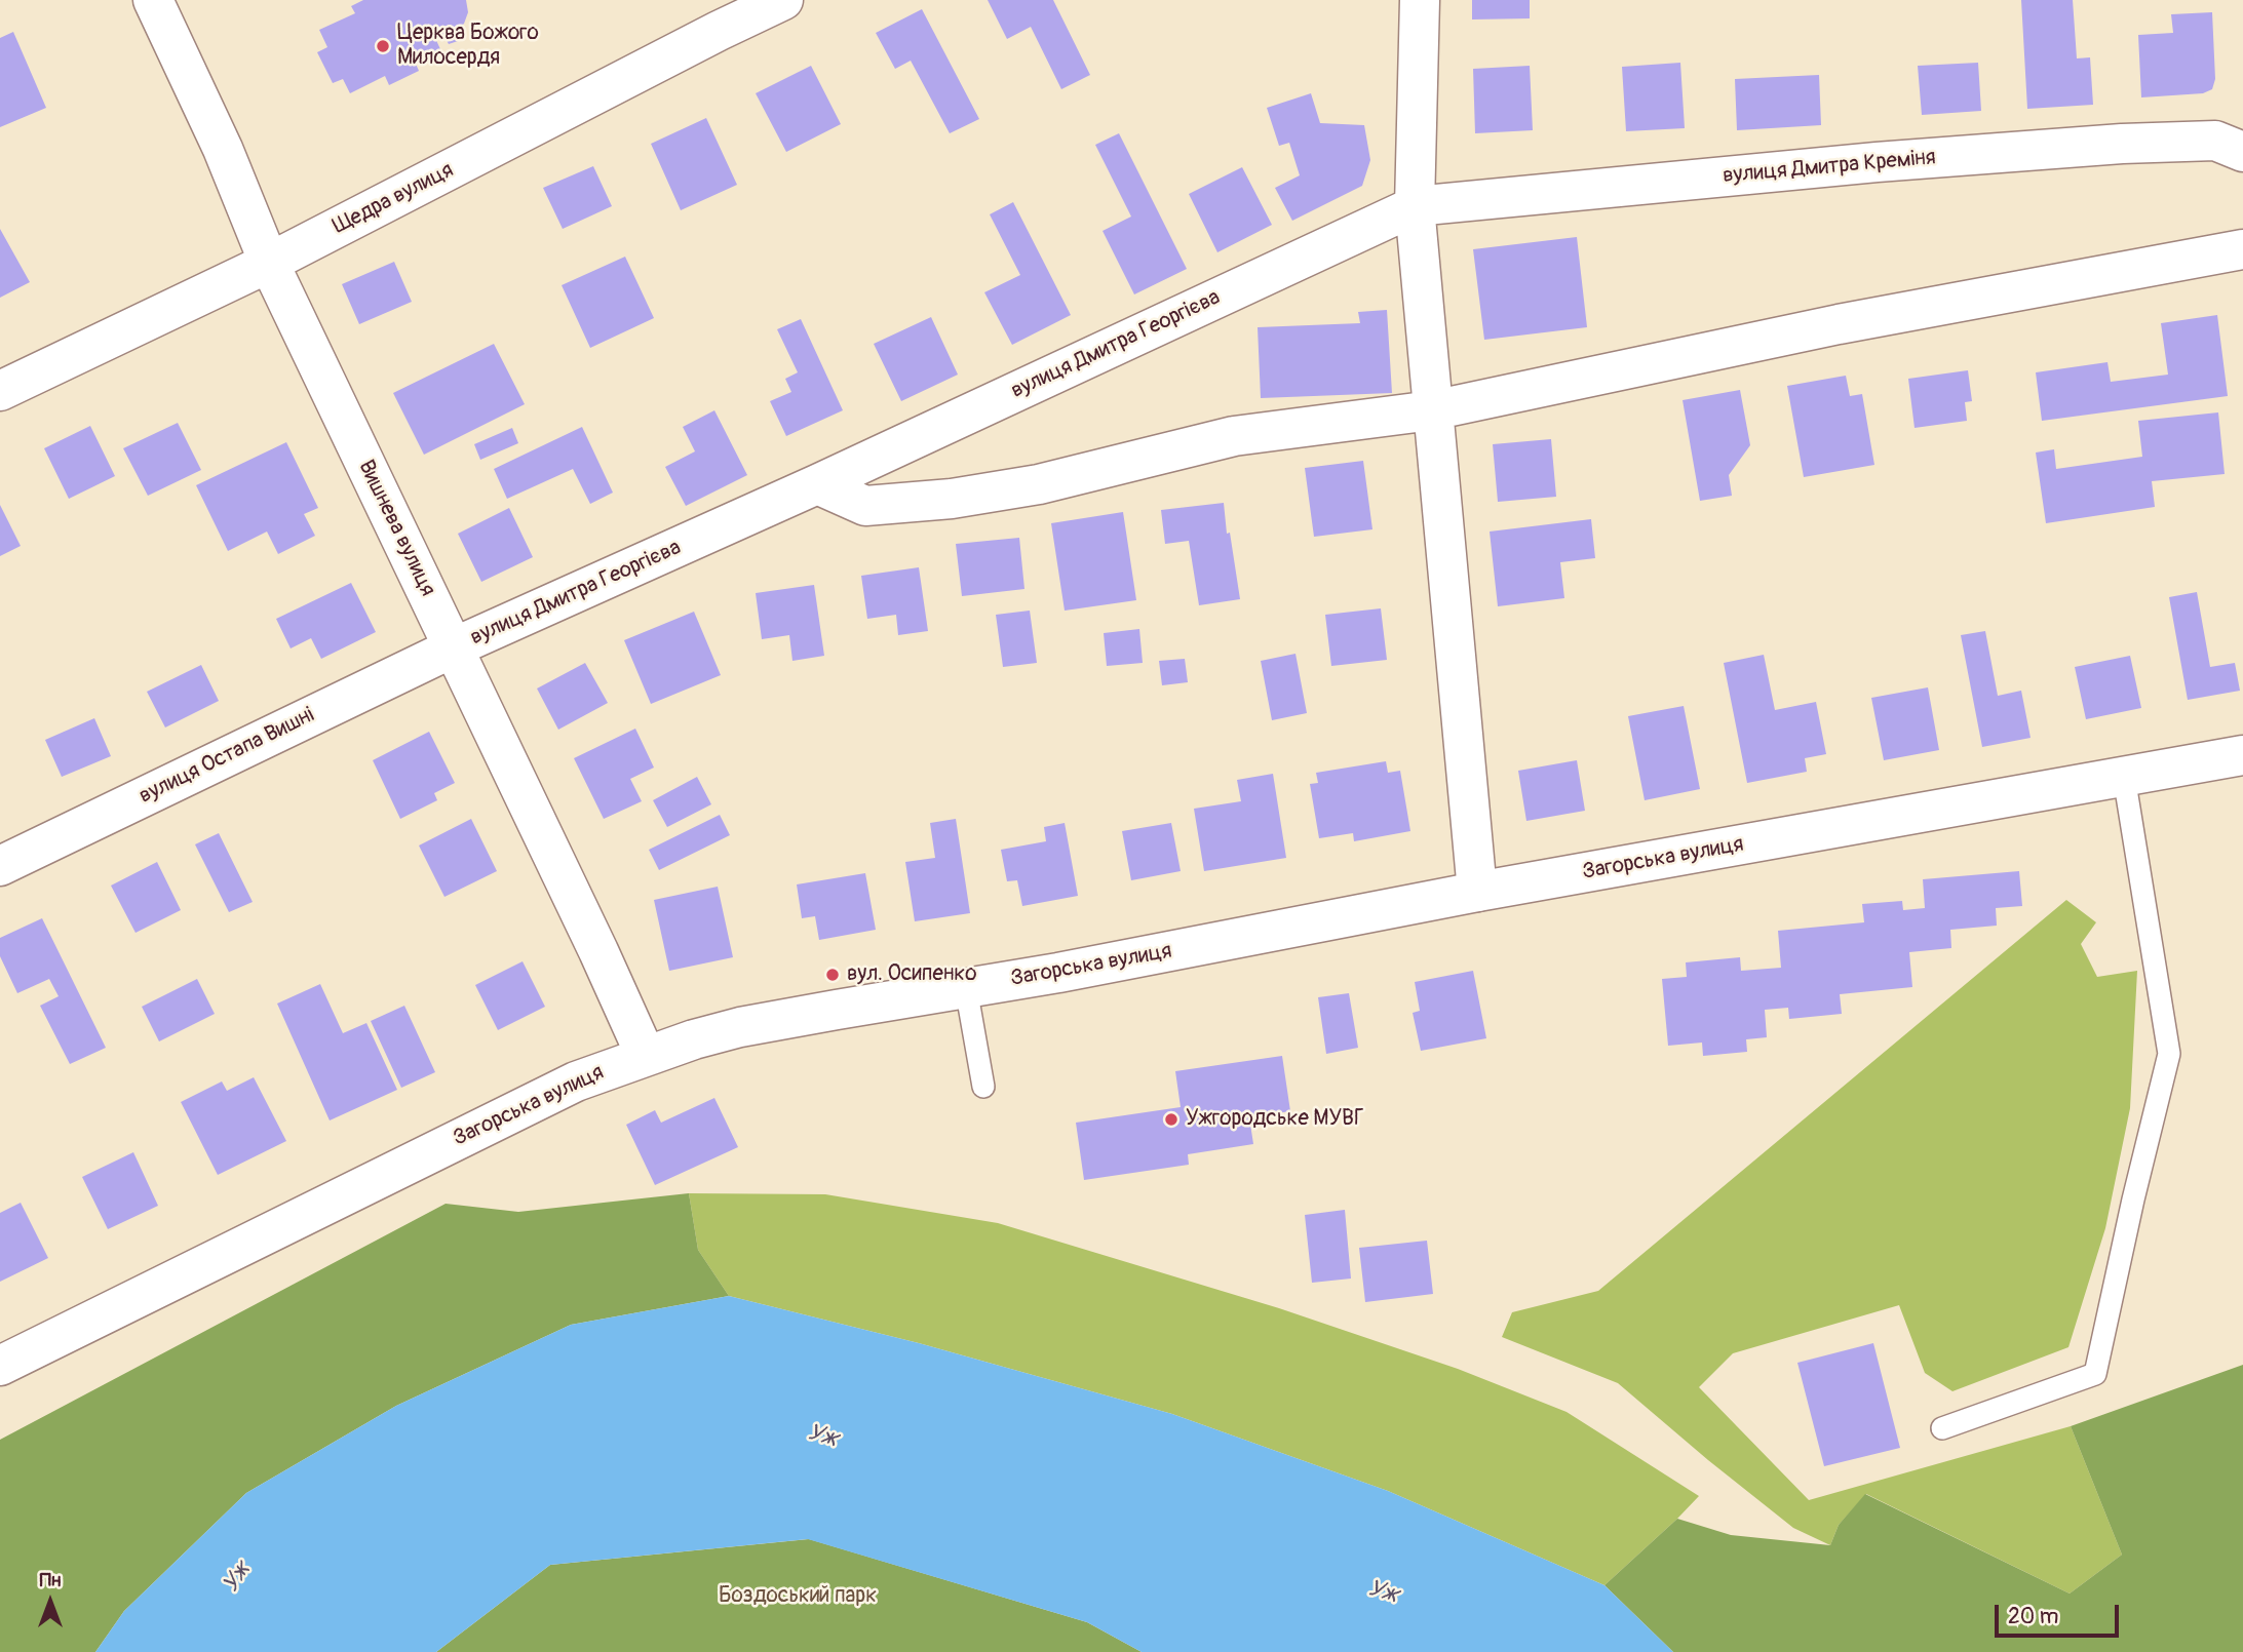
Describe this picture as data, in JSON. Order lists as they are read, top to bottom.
{
  "streets": {
    "street": [
      "вулиця Дмитра Креміня",
      "Щедра вулиця",
      "вулиця Дмитра Георгієва",
      "Вишнева вулиця",
      "вулиця Остапа Вишні",
      "Загорська вулиця"
    ]
  },
  "crossings": [
    ["вулиця Дмитра Креміня", "вулиця Дмитра Георгієва"],
    ["Щедра вулиця", "Вишнева вулиця"],
    ["вулиця Дмитра Георгієва", "Вишнева вулиця"],
    ["вулиця Дмитра Георгієва", "вулиця Остапа Вишні"],
    ["Вишнева вулиця", "вулиця Остапа Вишні"],
    ["Вишнева вулиця", "Загорська вулиця"]
  ],
  "water": ["Уж"],
  "parks": ["Боздоський парк"],
  "places": ["Церква Божого Милосердя", "вул. Осипенко", "Ужгородське МУВГ"],
  "scale_bar": "20 m",
  "north": "top"
}
